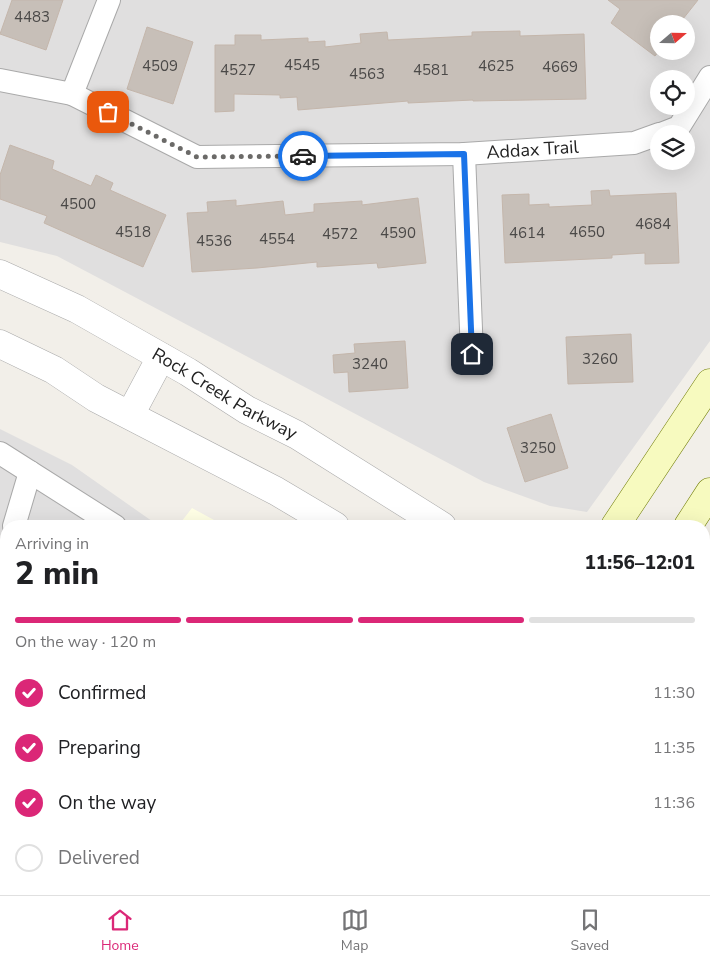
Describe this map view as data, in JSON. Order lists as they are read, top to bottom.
{
  "streets": {
    "street": ["Addax Trail", "Rock Creek Parkway"]
  },
  "house_numbers": [
    "4483",
    "4545",
    "4509",
    "4625",
    "4669",
    "4527",
    "4581",
    "4563",
    "4500",
    "4684",
    "4518",
    "4650",
    "4590",
    "4614",
    "4572",
    "4554",
    "4536",
    "3260",
    "3240",
    "3250"
  ],
  "north": "right",
  "page": {
    "heading": ["2 min", "Arriving in", "11:56–12:01"],
    "bar": "On the way · 120 m",
    "list": [
      ["Confirmed", "11:30"],
      ["Preparing", "11:35"],
      ["On the way", "11:36"],
      "Delivered"
    ],
    "tabs": ["Home", "Map", "Saved"]
  }
}
